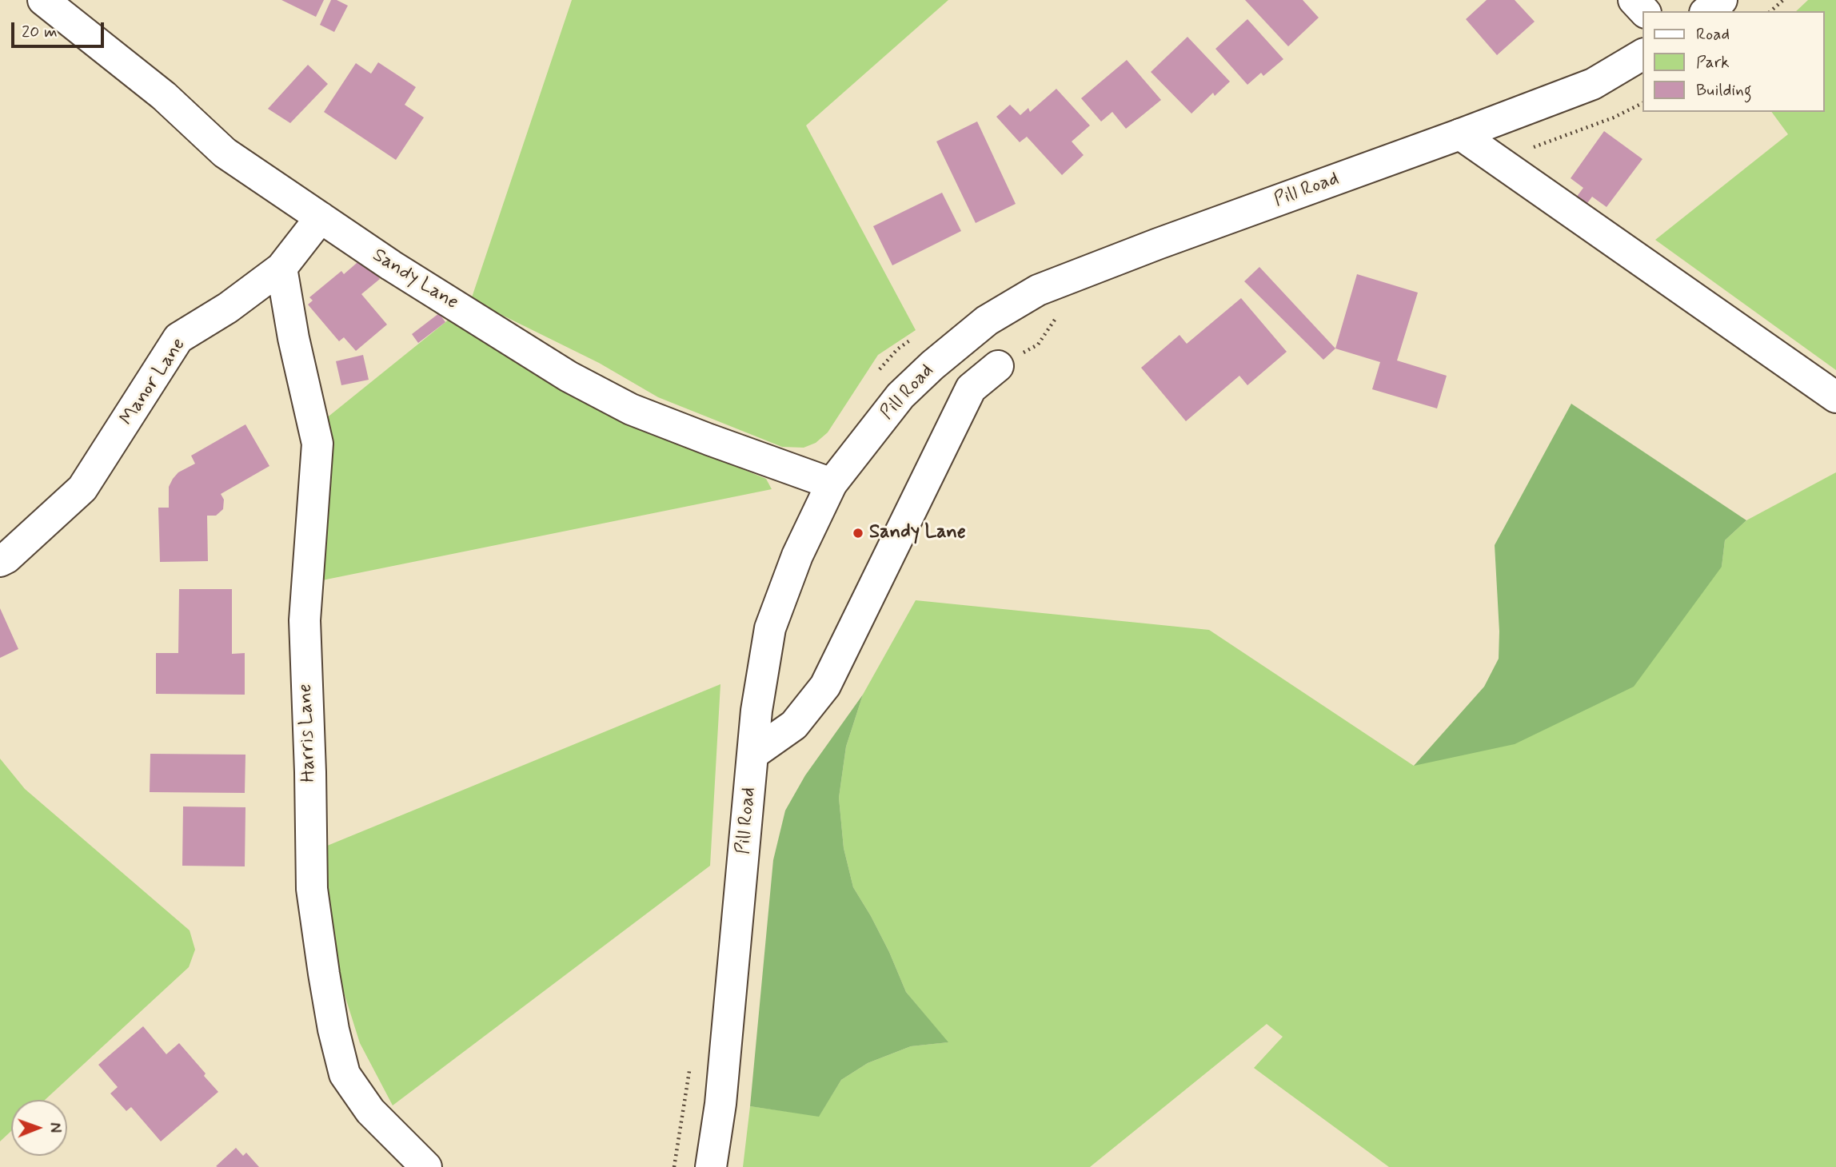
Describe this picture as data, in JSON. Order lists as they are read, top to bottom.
{
  "streets": {
    "street": [
      "Pill Road",
      "Sandy Lane",
      "Manor Lane",
      "Harris Lane"
    ]
  },
  "crossings": [
    ["Pill Road", "Sandy Lane"],
    ["Sandy Lane", "Manor Lane"],
    ["Manor Lane", "Harris Lane"]
  ],
  "places": ["Sandy Lane"],
  "legend": ["Road", "Park", "Building"],
  "scale_bar": "20 m",
  "north": "right"
}
